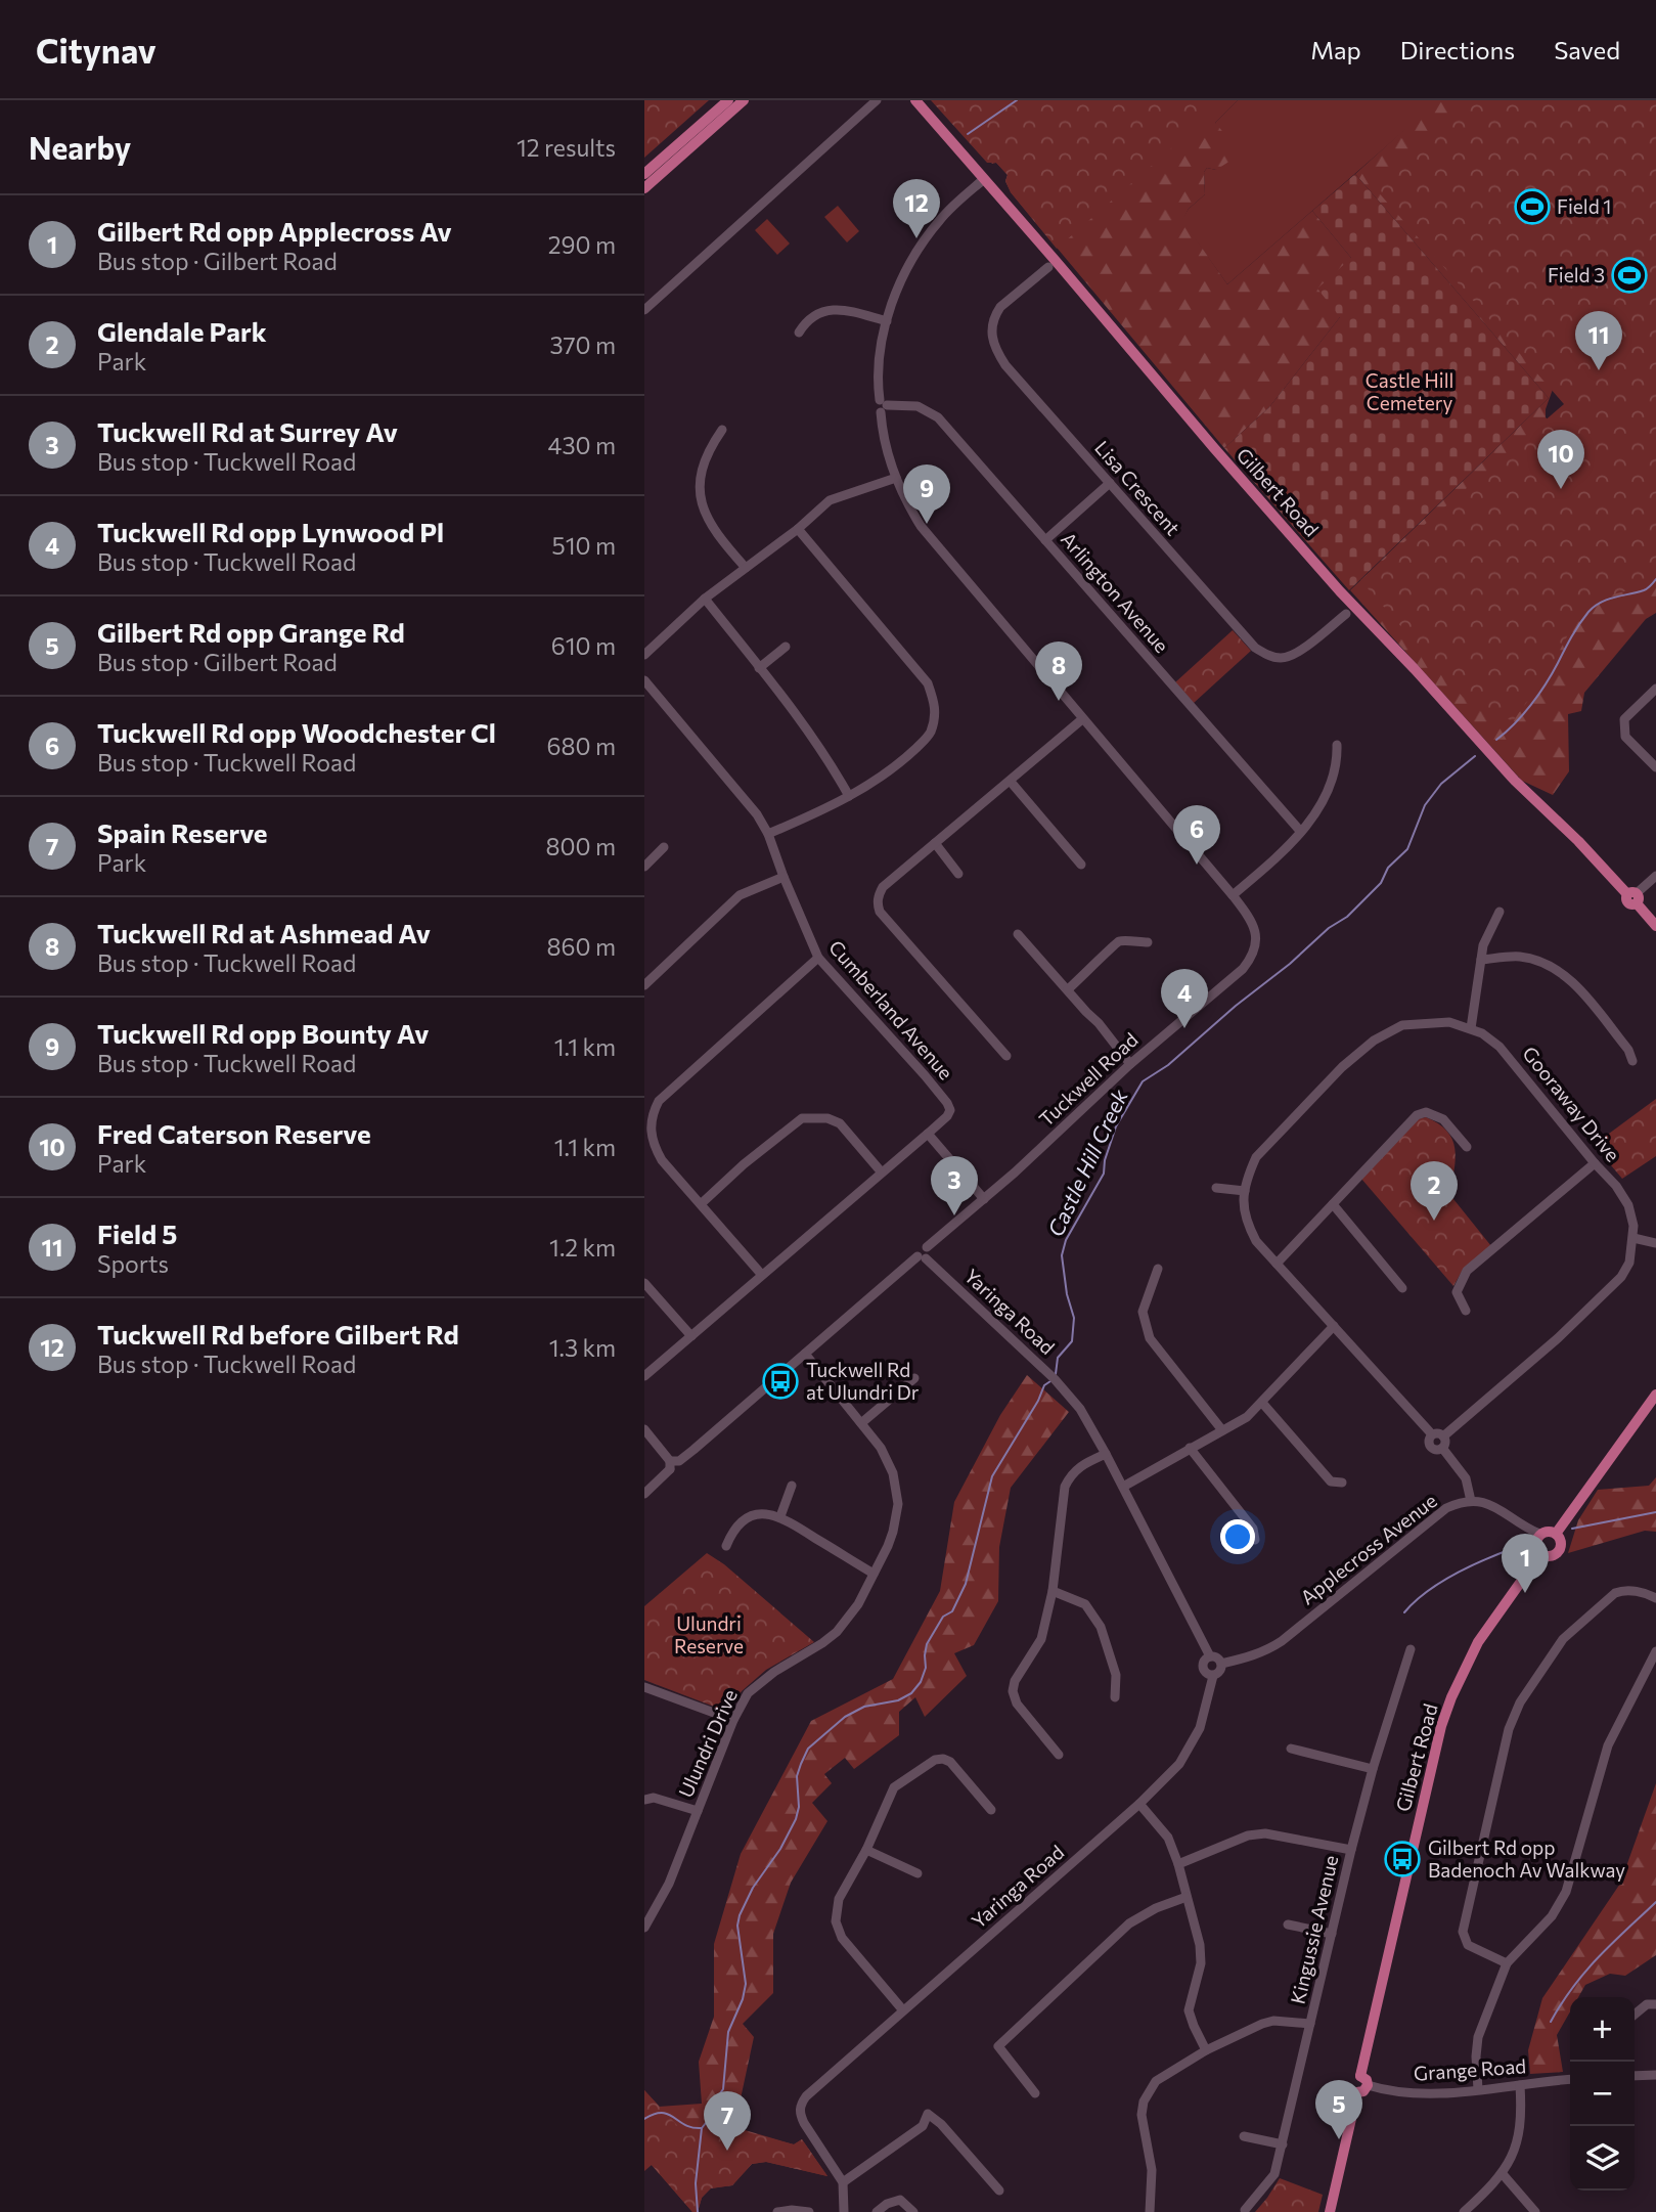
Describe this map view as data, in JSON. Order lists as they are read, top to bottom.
{
  "streets": {
    "main road": ["Gilbert Road"],
    "street": [
      "Lisa Crescent",
      "Arlington Avenue",
      "Cumberland Avenue",
      "Tuckwell Road",
      "Gooraway Drive",
      "Yaringa Road",
      "Applecross Avenue",
      "Ulundri Drive",
      "Kingussie Avenue",
      "Grange Road"
    ]
  },
  "crossings": [
    ["Gilbert Road", "Tuckwell Road"],
    ["Gilbert Road", "Grange Road"],
    ["Arlington Avenue", "Tuckwell Road"],
    ["Tuckwell Road", "Yaringa Road"],
    ["Yaringa Road", "Applecross Avenue"]
  ],
  "water": ["Castle Hill Creek"],
  "parks": ["Castle Hill Cemetery", "Ulundri Reserve"],
  "places": {
    "sports": ["Field 1", "Field 3"],
    "bus stop": ["Tuckwell Rd at Ulundri Dr", "Gilbert Rd opp Badenoch Av Walkway"]
  },
  "page": {
    "header": "Citynav",
    "nav": ["Map", "Directions", "Saved"],
    "heading": ["Nearby", "12 results"],
    "pins": [
      "12",
      "11",
      "10",
      "9",
      "8",
      "6",
      "4",
      "3",
      "2",
      "1",
      "5",
      "7"
    ],
    "list": [
      {
        "mark": "1",
        "name": "Gilbert Rd opp Applecross Av",
        "note": "Bus stop · Gilbert Road",
        "value": "290 m"
      },
      {
        "mark": "2",
        "name": "Glendale Park",
        "note": "Park",
        "value": "370 m"
      },
      {
        "mark": "3",
        "name": "Tuckwell Rd at Surrey Av",
        "note": "Bus stop · Tuckwell Road",
        "value": "430 m"
      },
      {
        "mark": "4",
        "name": "Tuckwell Rd opp Lynwood Pl",
        "note": "Bus stop · Tuckwell Road",
        "value": "510 m"
      },
      {
        "mark": "5",
        "name": "Gilbert Rd opp Grange Rd",
        "note": "Bus stop · Gilbert Road",
        "value": "610 m"
      },
      {
        "mark": "6",
        "name": "Tuckwell Rd opp Woodchester Cl",
        "note": "Bus stop · Tuckwell Road",
        "value": "680 m"
      },
      {
        "mark": "7",
        "name": "Spain Reserve",
        "note": "Park",
        "value": "800 m"
      },
      {
        "mark": "8",
        "name": "Tuckwell Rd at Ashmead Av",
        "note": "Bus stop · Tuckwell Road",
        "value": "860 m"
      },
      {
        "mark": "9",
        "name": "Tuckwell Rd opp Bounty Av",
        "note": "Bus stop · Tuckwell Road",
        "value": "1.1 km"
      },
      {
        "mark": "10",
        "name": "Fred Caterson Reserve",
        "note": "Park",
        "value": "1.1 km"
      },
      {
        "mark": "11",
        "name": "Field 5",
        "note": "Sports",
        "value": "1.2 km"
      },
      {
        "mark": "12",
        "name": "Tuckwell Rd before Gilbert Rd",
        "note": "Bus stop · Tuckwell Road",
        "value": "1.3 km"
      }
    ],
    "map_buttons": ["+", "−"]
  }
}
